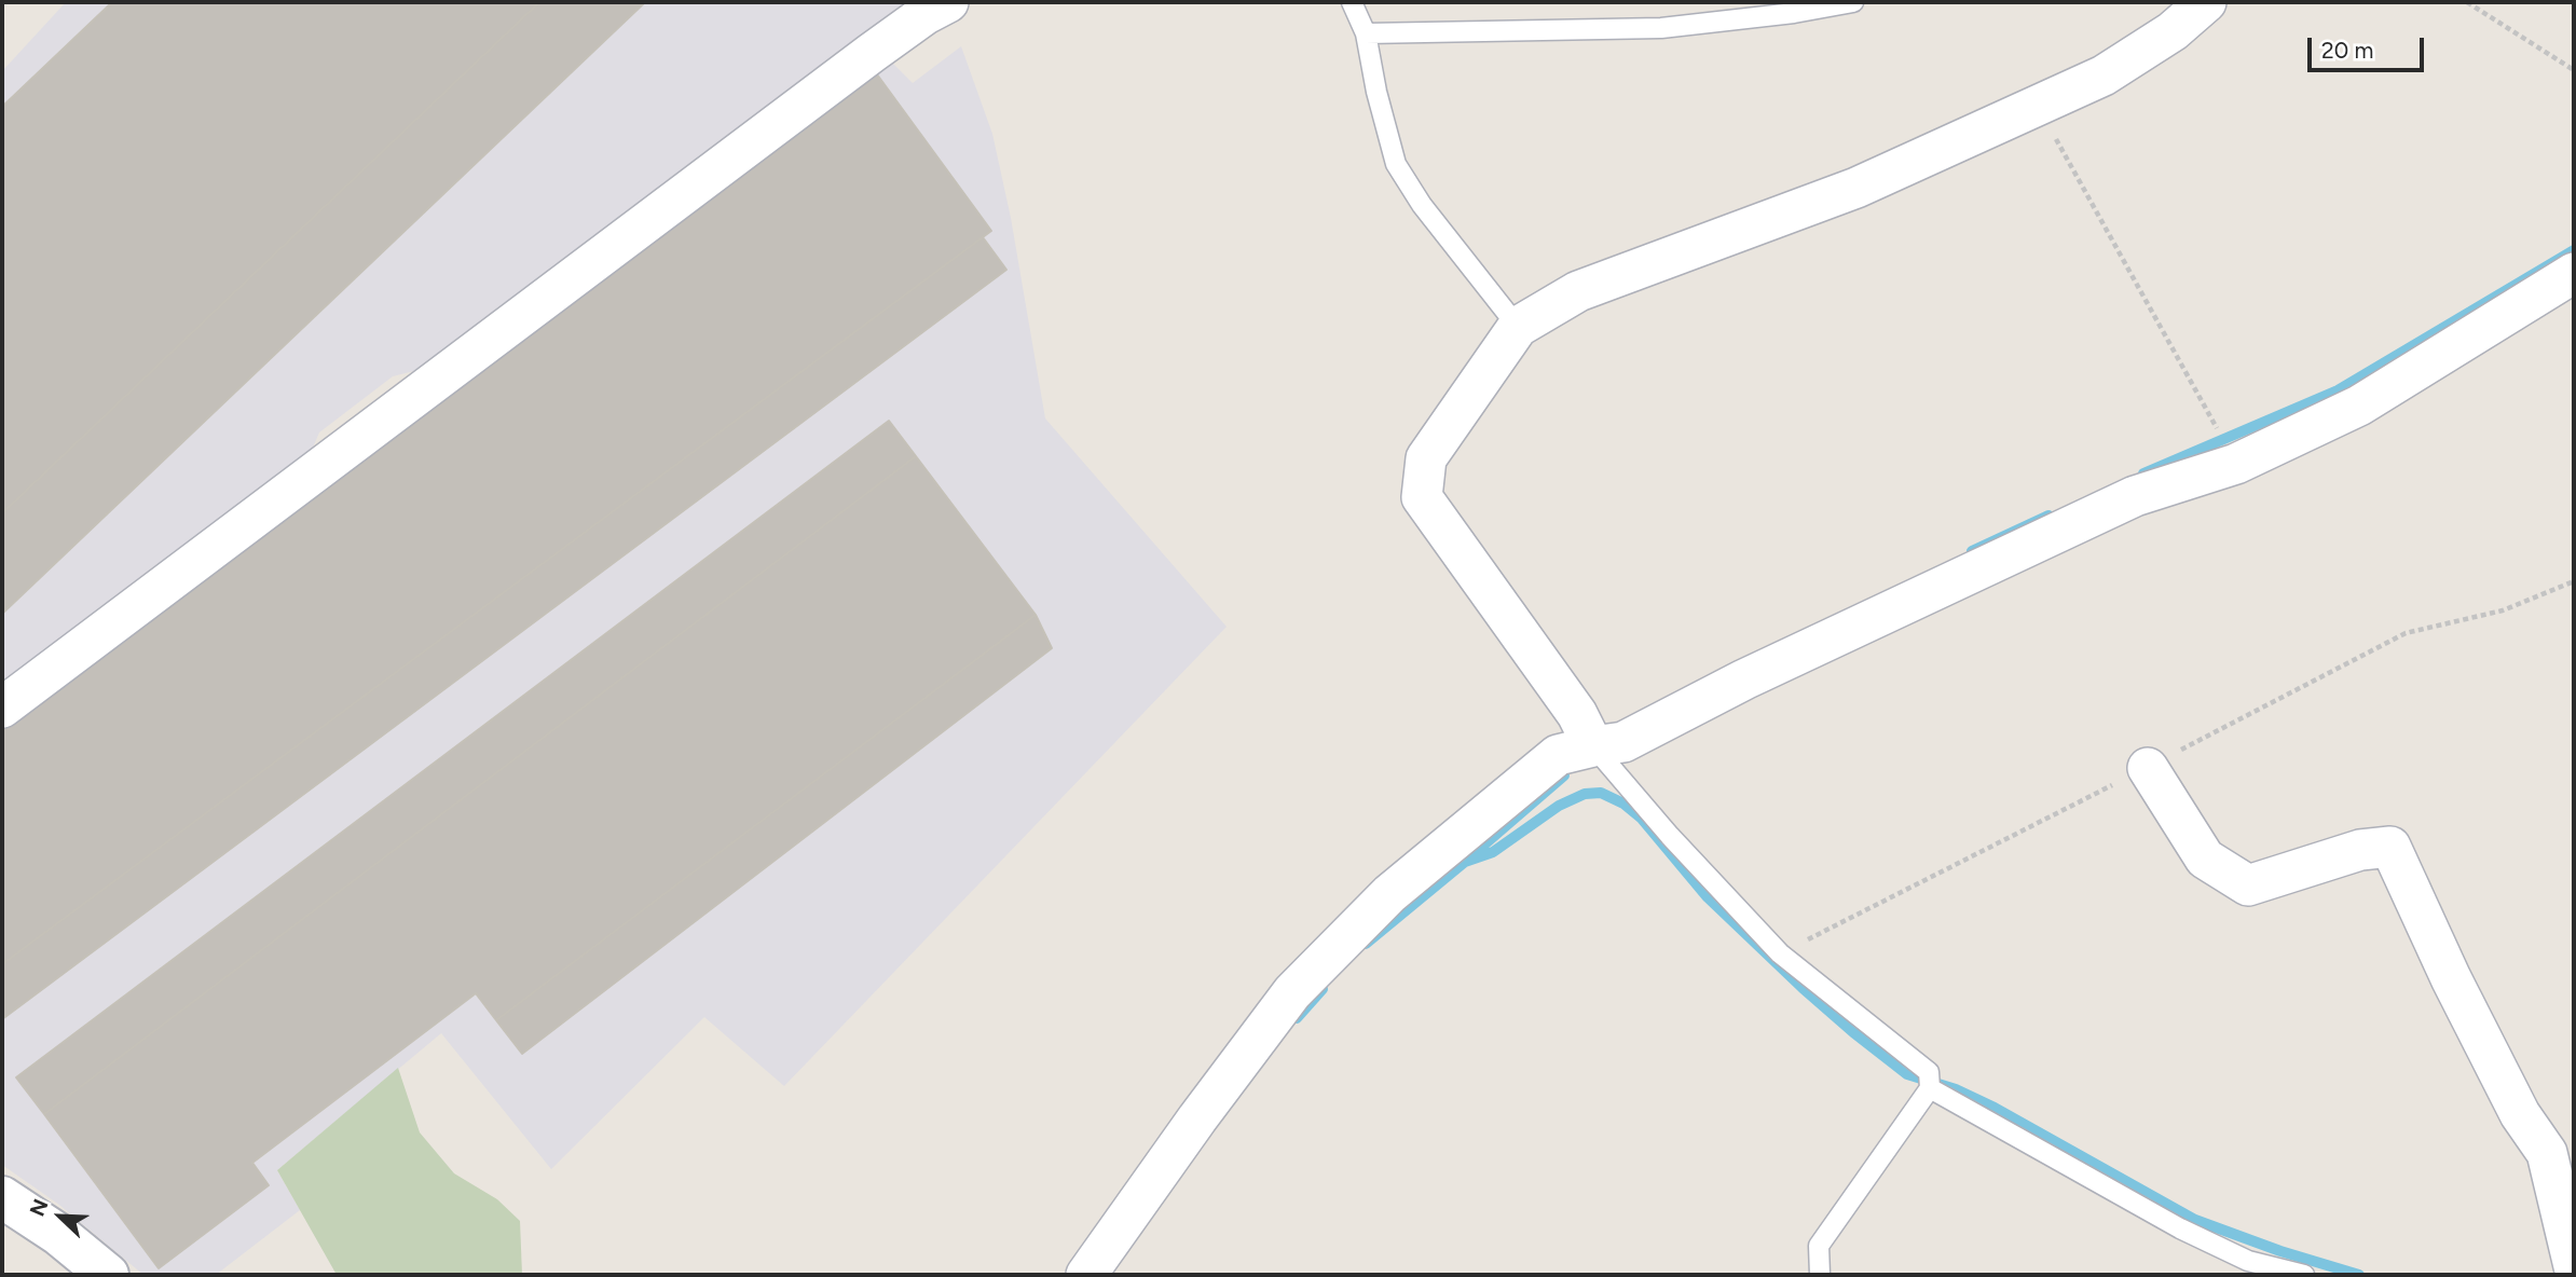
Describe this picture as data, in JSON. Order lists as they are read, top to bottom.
{
  "scale_bar": "20 m",
  "north": "top left"
}
